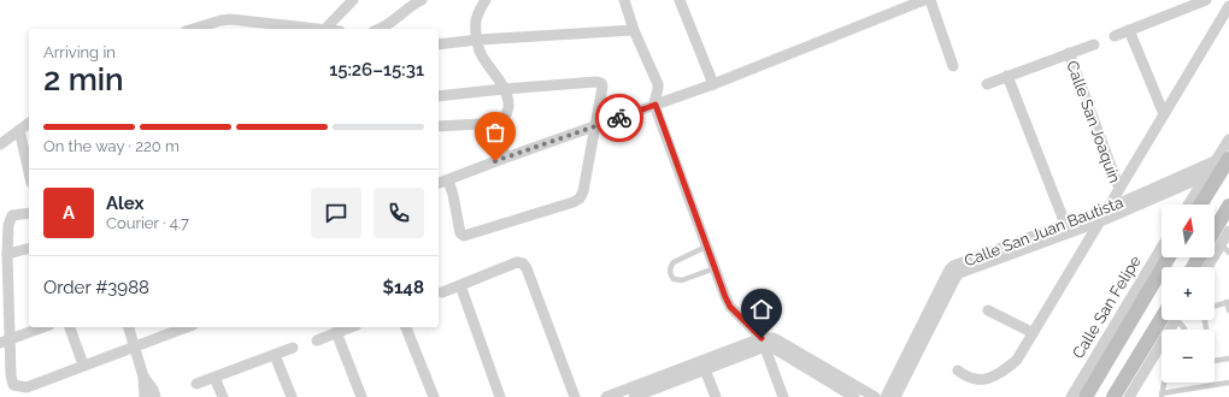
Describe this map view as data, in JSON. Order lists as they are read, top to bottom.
{
  "streets": {
    "street": ["Calle San Joaquín", "Calle San Juan Bautista", "Calle San Felipe"]
  },
  "north": "top",
  "page": {
    "heading": ["2 min", "Arriving in", "15:26–15:31"],
    "panel": [
      "Alex",
      "Courier · 4.7",
      "Order #3988",
      "$148"
    ],
    "bar": "On the way · 220 m",
    "round": "A",
    "map_buttons": ["+", "−"]
  }
}
